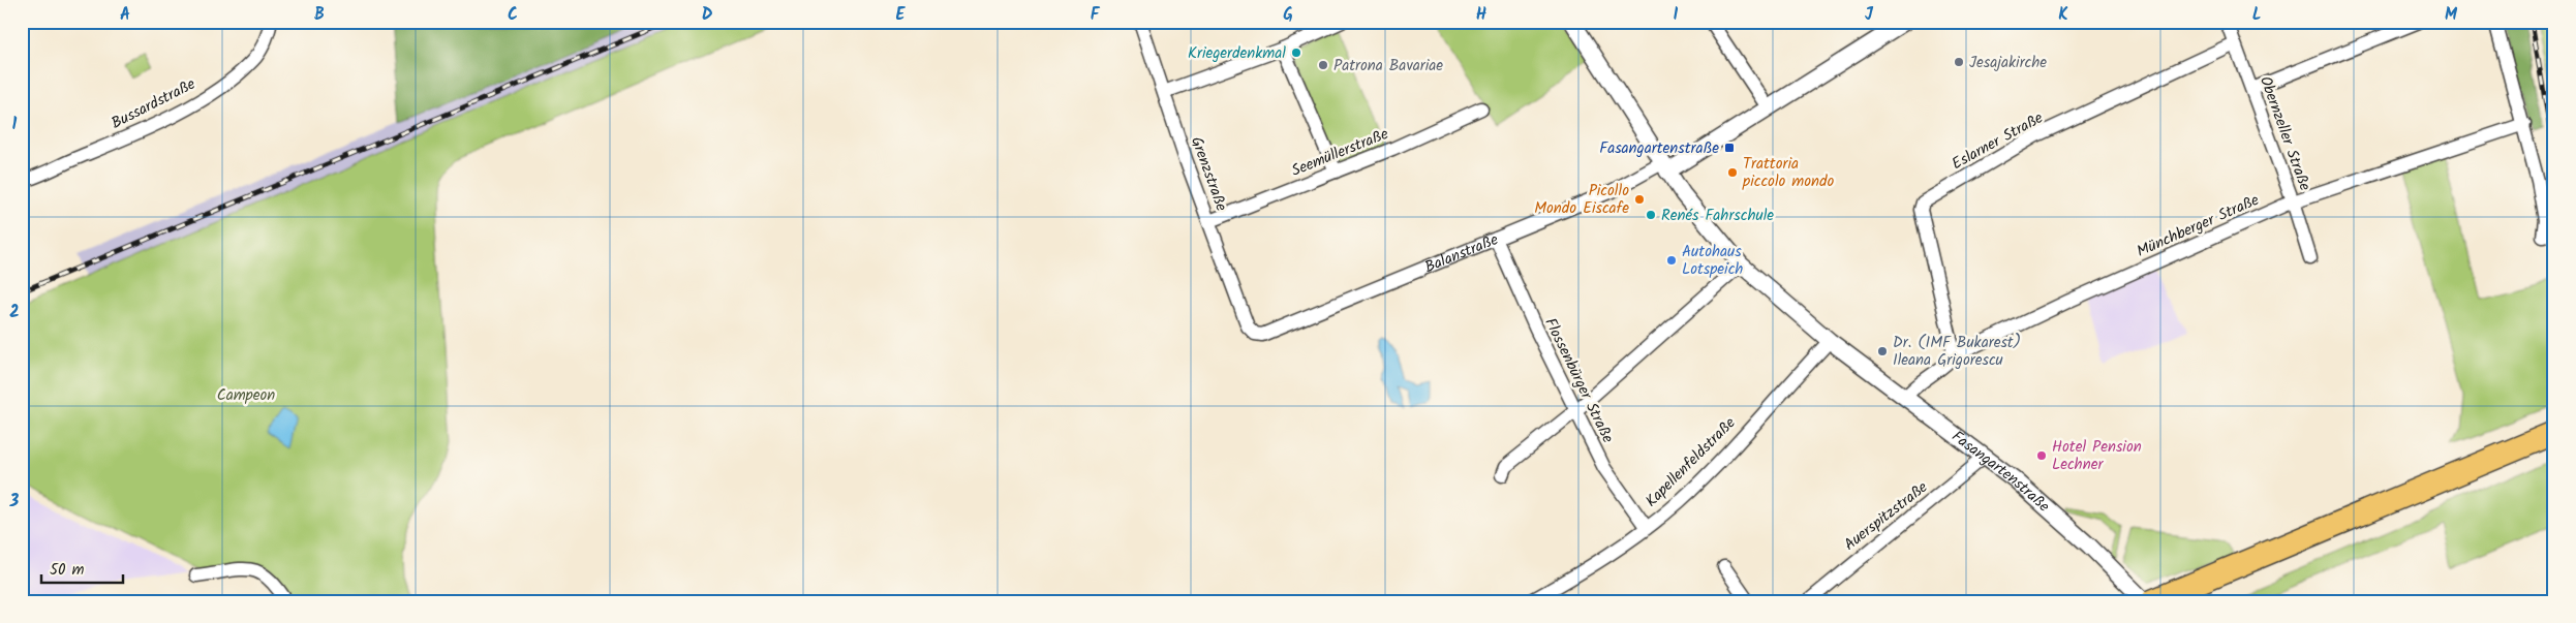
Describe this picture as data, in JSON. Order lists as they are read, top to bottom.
{
  "streets": {
    "street": [
      "Bussardstraße",
      "Obernzeller Straße",
      "Eslarner Straße",
      "Seemüllerstraße",
      "Grenzstraße",
      "Münchberger Straße",
      "Balanstraße",
      "Flossenbürger Straße",
      "Kapellenfeldstraße",
      "Fasangartenstraße",
      "Auerspitzstraße"
    ]
  },
  "crossings": [
    ["Obernzeller Straße", "Eslarner Straße"],
    ["Obernzeller Straße", "Münchberger Straße"],
    ["Eslarner Straße", "Münchberger Straße"],
    ["Seemüllerstraße", "Grenzstraße"],
    ["Grenzstraße", "Balanstraße"],
    ["Münchberger Straße", "Fasangartenstraße"],
    ["Balanstraße", "Flossenbürger Straße"],
    ["Balanstraße", "Fasangartenstraße"],
    ["Flossenbürger Straße", "Kapellenfeldstraße"],
    ["Kapellenfeldstraße", "Fasangartenstraße"],
    ["Fasangartenstraße", "Auerspitzstraße"]
  ],
  "parks": ["Campeon"],
  "places": {
    "other": [
      "Kriegerdenkmal",
      "Jesajakirche",
      "Patrona Bavariae",
      "Trattoria piccolo mondo",
      "Picollo Mondo Eiscafe",
      "Renés Fahrschule",
      "Autohaus Lotspeich",
      "Dr. (IMF Bukarest) Ileana Grigorescu",
      "Hotel Pension Lechner"
    ],
    "transit": ["Fasangartenstraße"]
  },
  "scale_bar": "50 m",
  "grid": {
    "columns": [
      "A",
      "B",
      "C",
      "D",
      "E",
      "F",
      "G",
      "H",
      "I",
      "J",
      "K",
      "L",
      "M"
    ],
    "rows": ["1", "2", "3"]
  }
}
